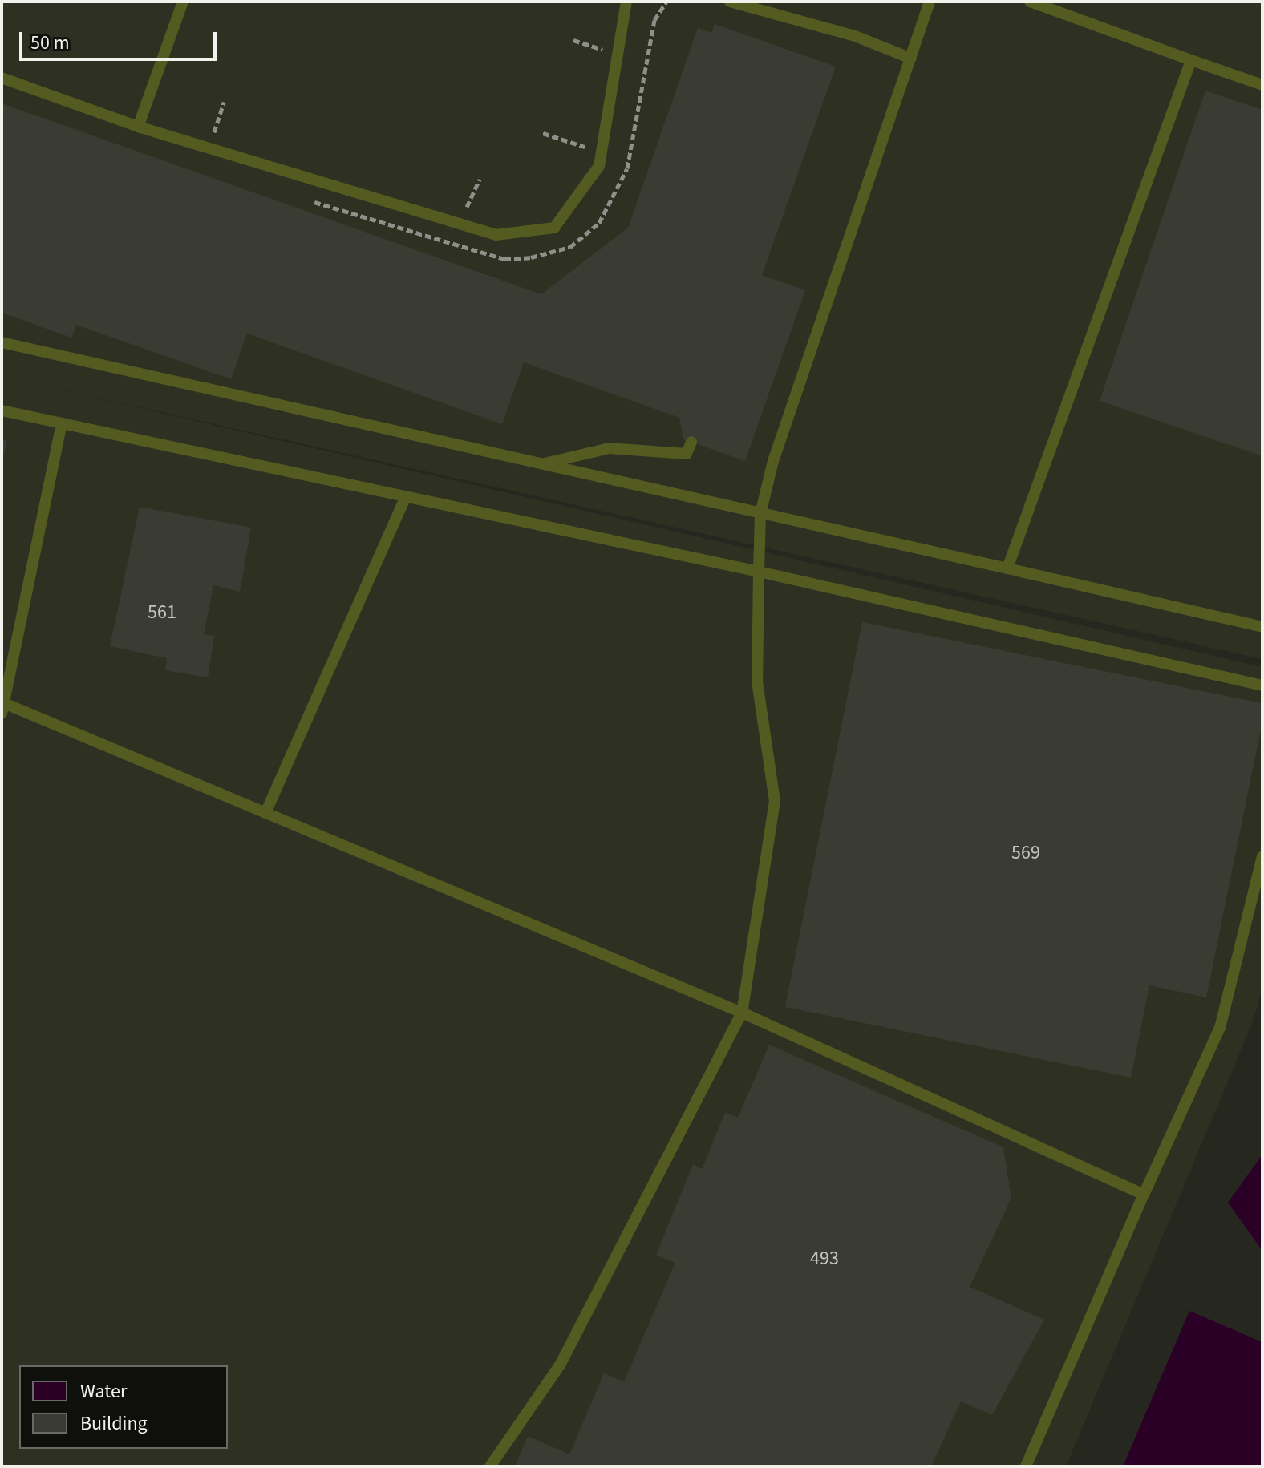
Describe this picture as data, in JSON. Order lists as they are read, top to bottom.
{
  "house_numbers": ["561", "569", "493"],
  "legend": ["Water", "Building"],
  "scale_bar": "50 m"
}
